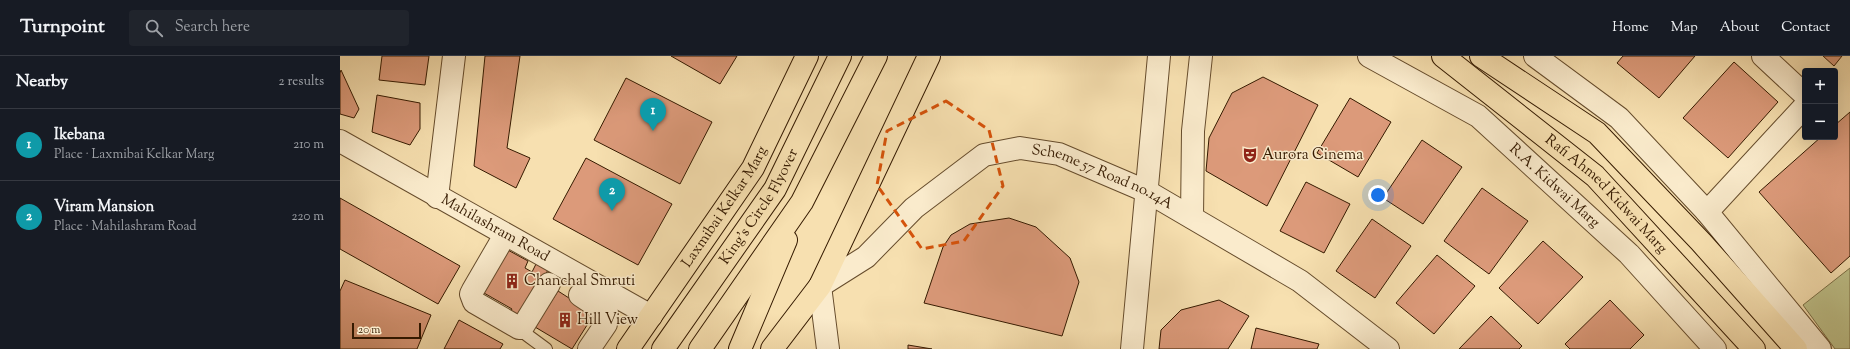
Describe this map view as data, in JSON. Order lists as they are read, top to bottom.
{
  "streets": {
    "main road": ["Rafi Ahmed Kidwai Marg", "Laxmibai Kelkar Marg", "King's Circle Flyover"],
    "street": ["Scheme 57 Road no.14A", "R.A. Kidwai Marg", "Mahilashram Road"]
  },
  "crossings": [
    ["Laxmibai Kelkar Marg", "Mahilashram Road"]
  ],
  "places": {
    "theatre": ["Aurora Cinema"],
    "building": ["Chanchal Smruti", "Hill View"]
  },
  "scale_bar": "20 m",
  "page": {
    "header": "Turnpoint",
    "search": "Search here",
    "nav": [
      "Home",
      "Map",
      "About",
      "Contact"
    ],
    "heading": ["Nearby", "2 results"],
    "map_buttons": ["+", "−"],
    "pins": ["1", "2"],
    "list": [
      {
        "mark": "1",
        "name": "Ikebana",
        "note": "Place · Laxmibai Kelkar Marg",
        "value": "210 m"
      },
      {
        "mark": "2",
        "name": "Viram Mansion",
        "note": "Place · Mahilashram Road",
        "value": "220 m"
      }
    ],
    "scale": "20 m"
  }
}
